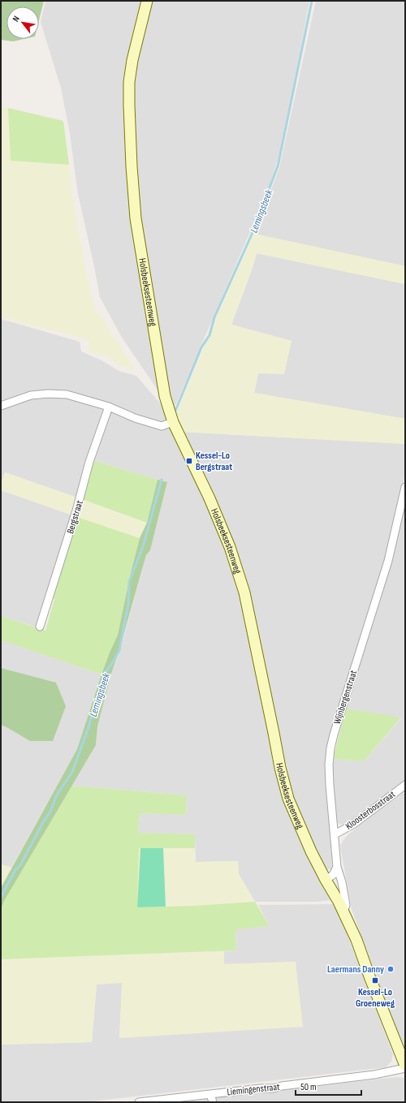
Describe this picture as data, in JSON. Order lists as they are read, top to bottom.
{
  "streets": {
    "street": [
      "Holsbeeksesteenweg",
      "Bergstraat",
      "Wijnbergenstraat",
      "Kloosterbosstraat",
      "Liemingenstraat"
    ]
  },
  "crossings": [
    ["Holsbeeksesteenweg", "Wijnbergenstraat"],
    ["Holsbeeksesteenweg", "Liemingenstraat"],
    ["Wijnbergenstraat", "Kloosterbosstraat"]
  ],
  "water": ["Lemingsbeek"],
  "places": {
    "transit": ["Kessel-Lo Bergstraat", "Kessel-Lo Groeneweg"],
    "other": ["Laermans Danny"]
  },
  "scale_bar": "50 m",
  "north": "top left"
}
